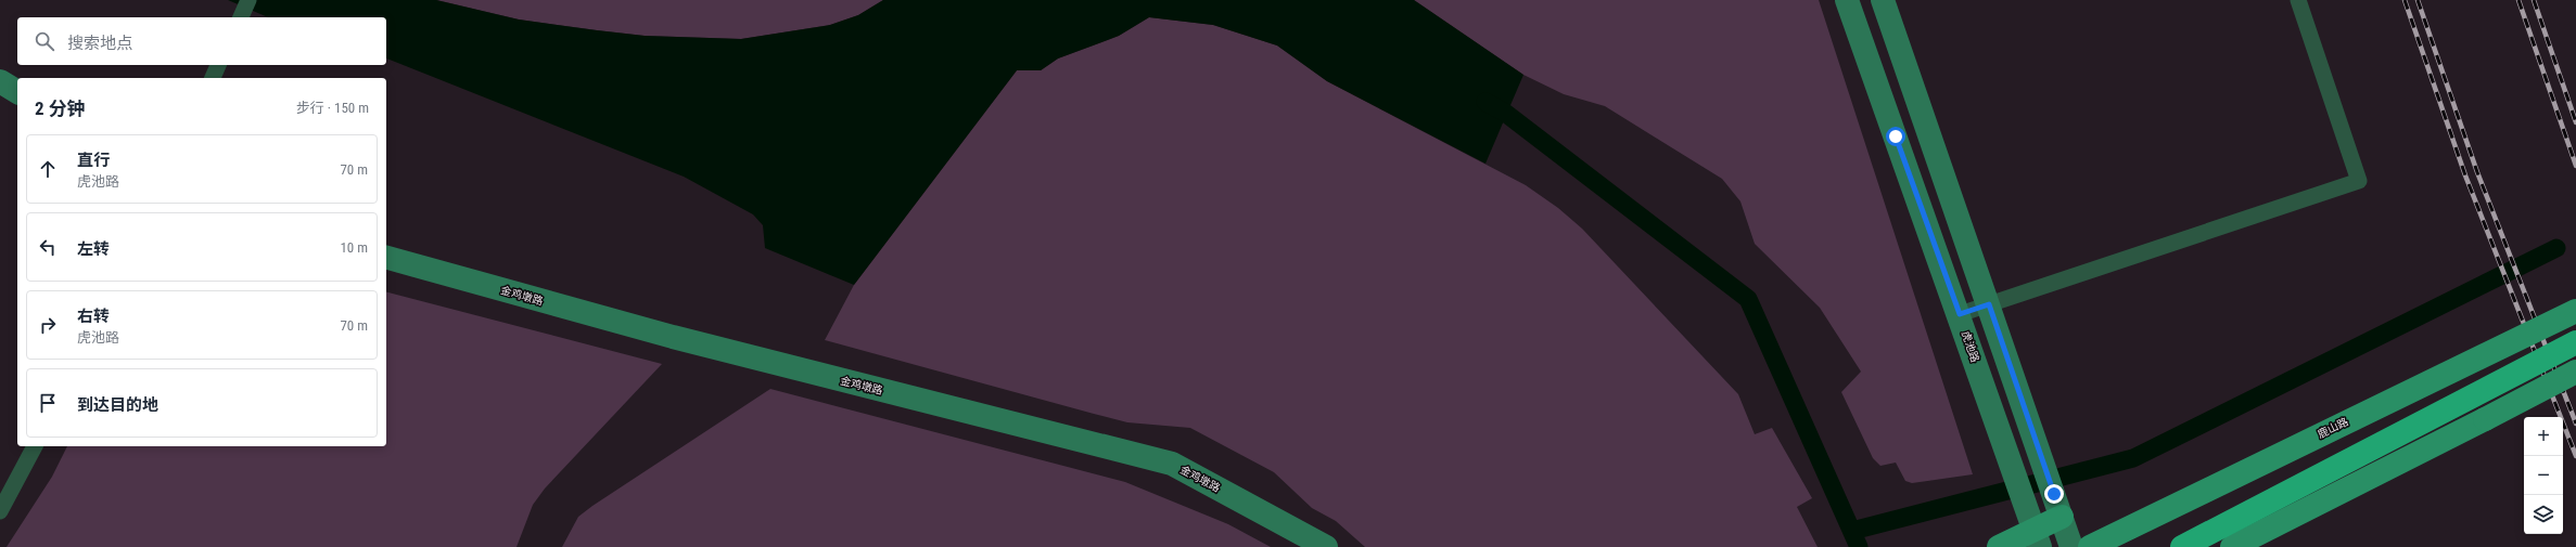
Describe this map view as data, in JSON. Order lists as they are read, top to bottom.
{
  "streets": {
    "main road": ["金鸡墩路", "虎池路", "鹿山路"]
  },
  "page": {
    "search": "搜索地点",
    "heading": ["2 分钟", "步行 · 150 m"],
    "list": [
      ["直行", "虎池路", "70 m"],
      ["左转", "10 m"],
      ["右转", "虎池路", "70 m"],
      "到达目的地"
    ],
    "map_buttons": ["+", "−"]
  }
}
